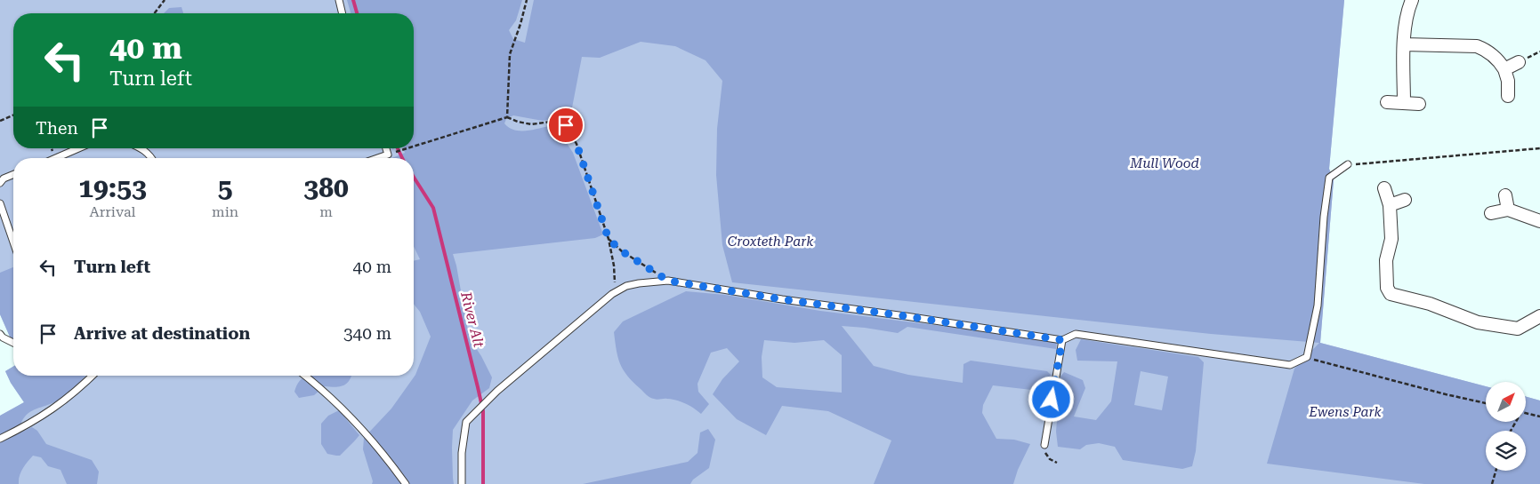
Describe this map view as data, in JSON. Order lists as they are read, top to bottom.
{
  "water": ["River Alt"],
  "parks": ["Mull Wood", "Croxteth Park", "Ewens Park"],
  "north": "top right",
  "page": {
    "turn": ["40 m", "Turn left"],
    "then": "Then",
    "eta": [
      "19:53",
      "Arrival",
      "5",
      "min",
      "380",
      "m"
    ],
    "list": [
      {
        "name": "Turn left",
        "value": "40 m"
      },
      {
        "name": "Arrive at destination",
        "value": "340 m"
      }
    ]
  }
}
